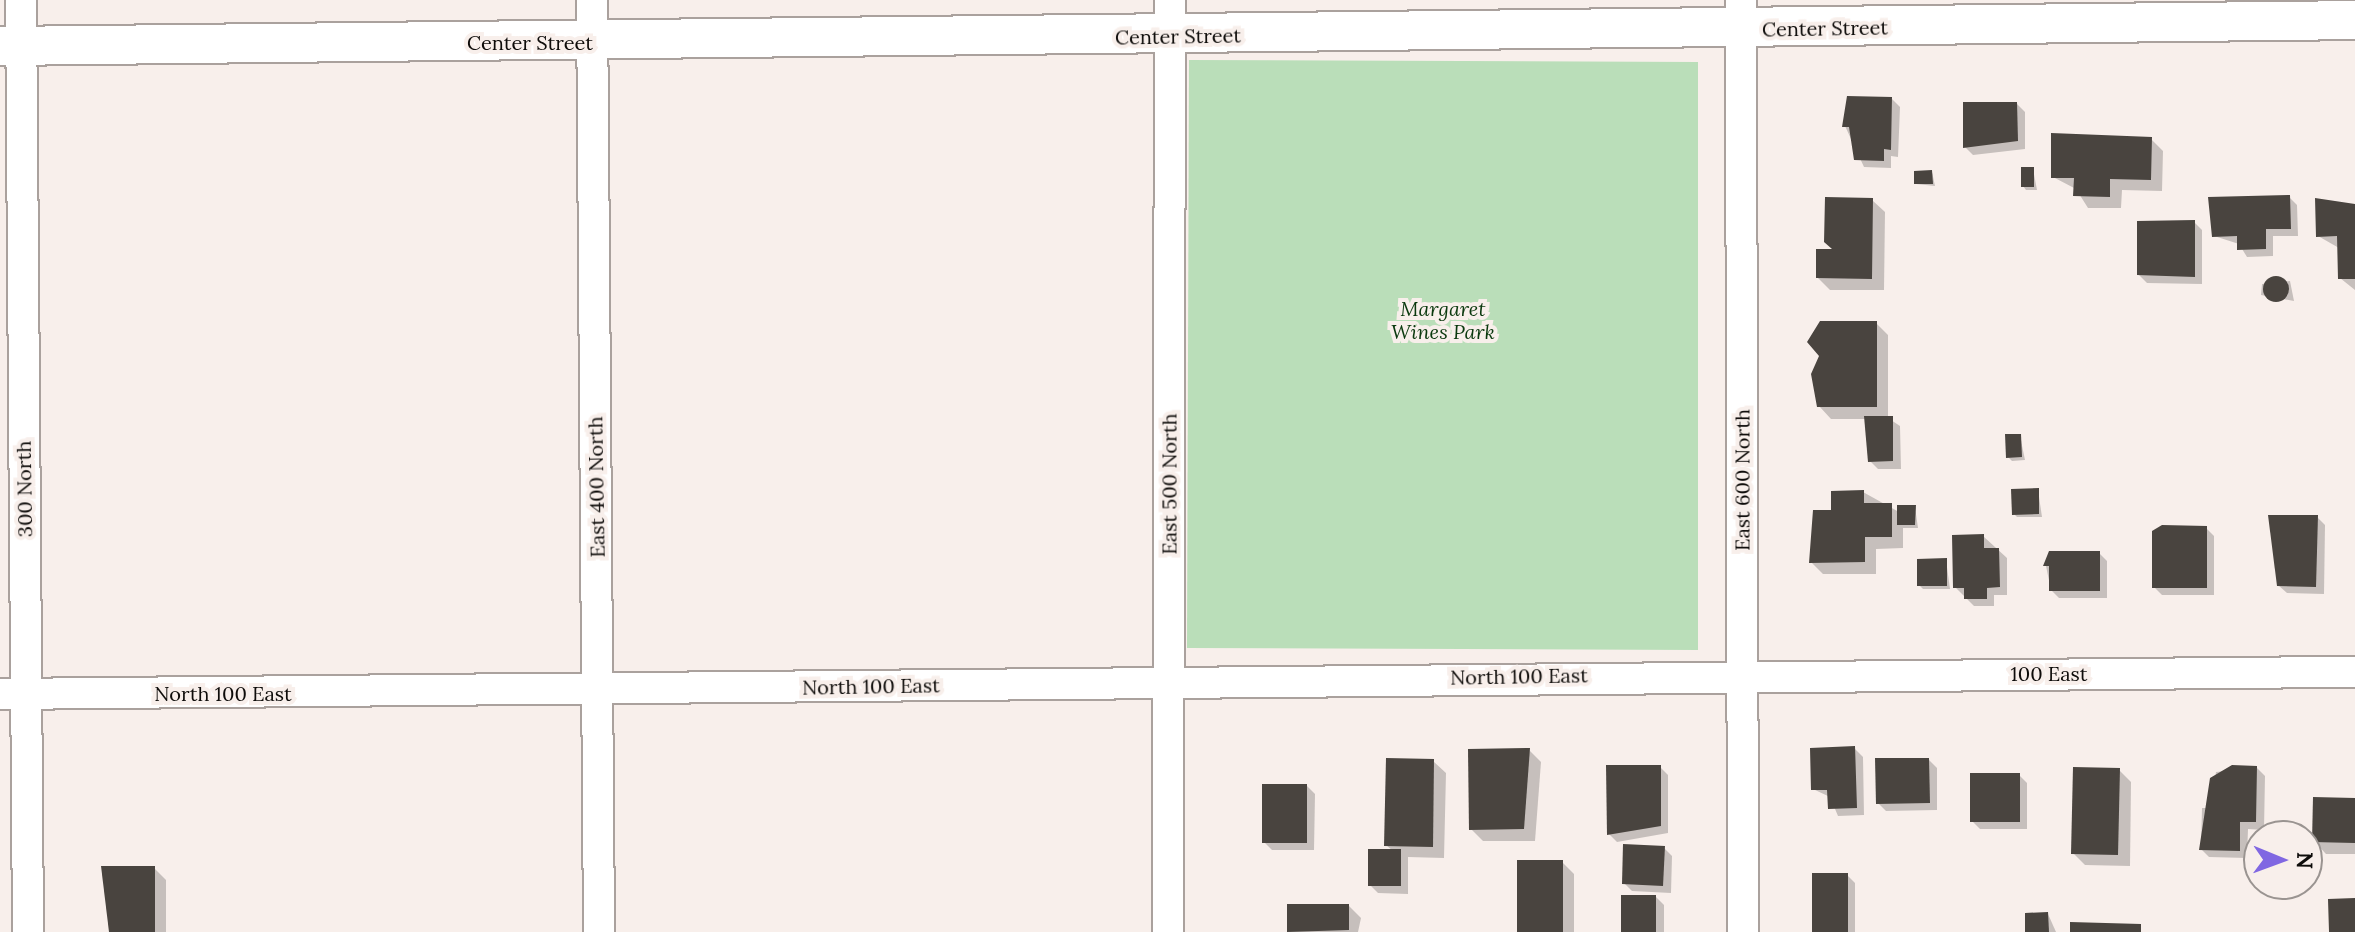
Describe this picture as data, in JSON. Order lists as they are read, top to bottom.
{
  "streets": {
    "street": [
      "Center Street",
      "East 600 North",
      "East 500 North",
      "East 400 North",
      "300 North",
      "100 East",
      "North 100 East"
    ]
  },
  "crossings": [
    ["Center Street", "East 600 North"],
    ["Center Street", "East 500 North"],
    ["Center Street", "East 400 North"],
    ["Center Street", "300 North"],
    ["East 600 North", "100 East"],
    ["East 600 North", "North 100 East"],
    ["East 500 North", "North 100 East"],
    ["East 400 North", "North 100 East"],
    ["300 North", "North 100 East"],
    ["100 East", "North 100 East"]
  ],
  "parks": ["Margaret Wines Park"],
  "north": "right"
}
